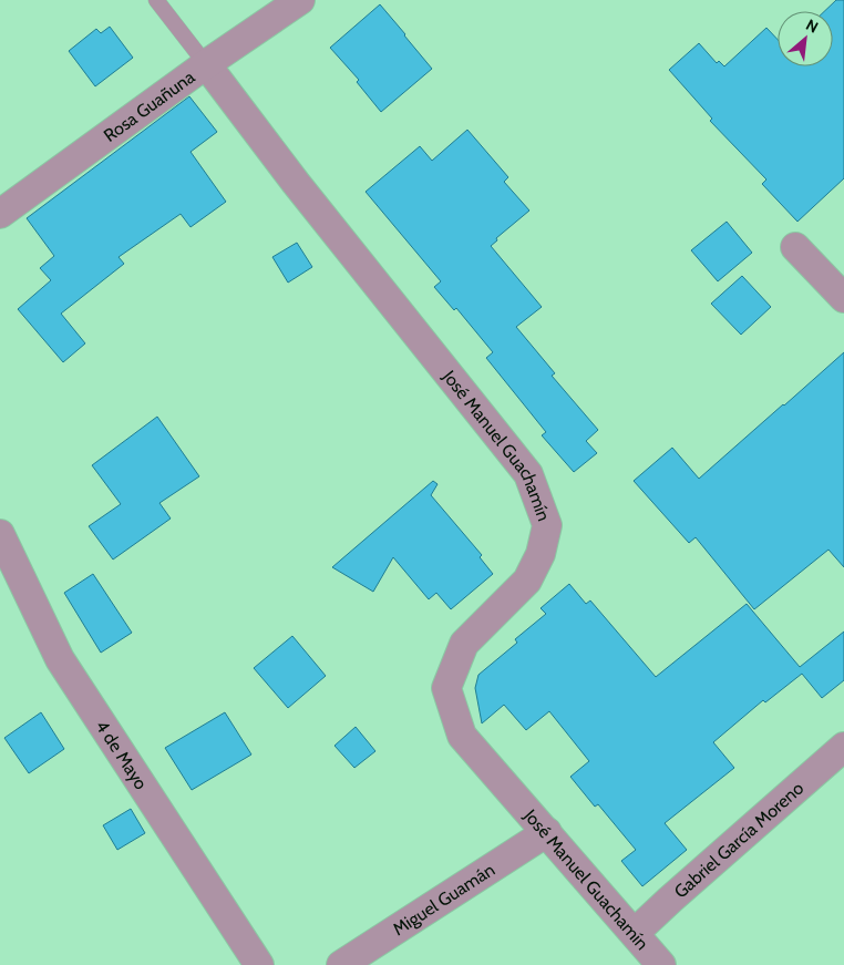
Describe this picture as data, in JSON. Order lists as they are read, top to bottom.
{
  "streets": {
    "street": [
      "Rosa Guañuna",
      "José Manuel Guachamín",
      "4 de Mayo",
      "Gabriel García Moreno",
      "Miguel Guamán"
    ]
  },
  "crossings": [
    ["Rosa Guañuna", "José Manuel Guachamín"],
    ["José Manuel Guachamín", "Gabriel García Moreno"],
    ["José Manuel Guachamín", "Miguel Guamán"]
  ],
  "north": "top right"
}
